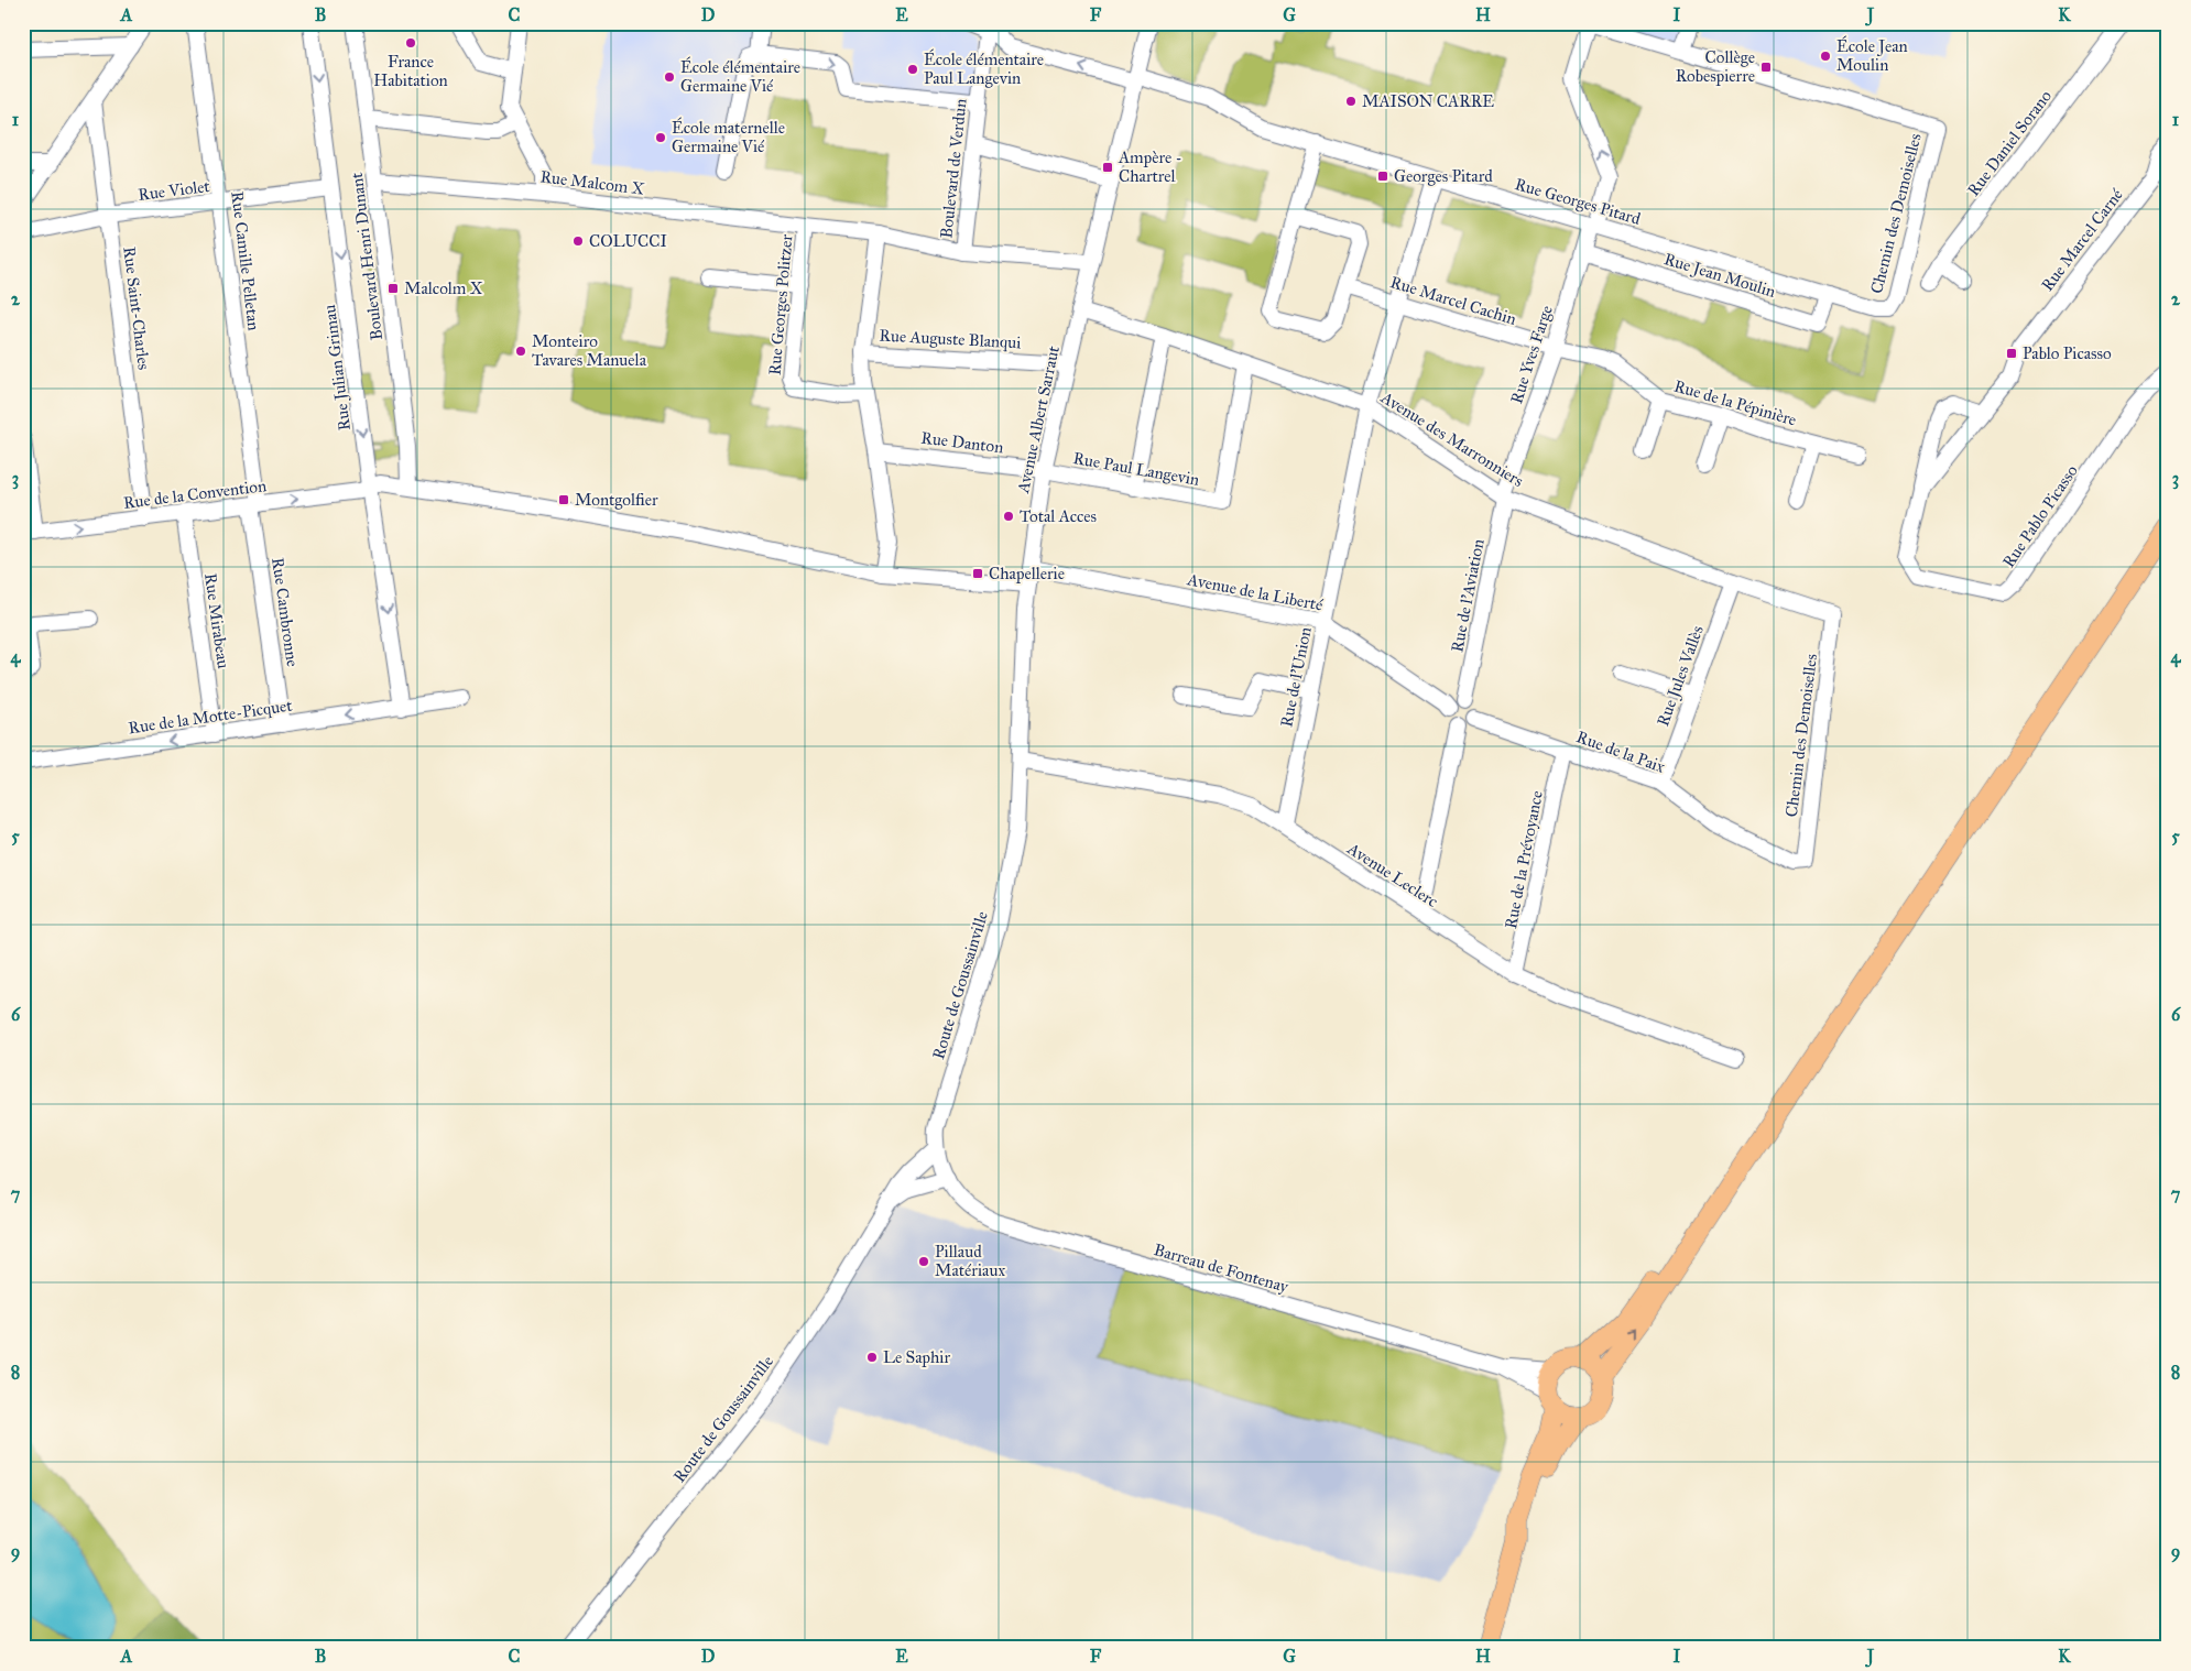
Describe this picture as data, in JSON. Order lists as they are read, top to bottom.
{
  "streets": {
    "street": [
      "Rue Daniel Sorano",
      "Boulevard de Verdun",
      "Rue Malcom X",
      "Rue Violet",
      "Rue Georges Pitard",
      "Chemin des Demoiselles",
      "Rue Marcel Carné",
      "Boulevard Henri Dunant",
      "Rue Camille Pelletan",
      "Rue Jean Moulin",
      "Rue Marcel Cachin",
      "Rue Georges Politzer",
      "Rue Saint-Charles",
      "Rue Auguste Blanqui",
      "Rue Yves Farge",
      "Rue Julian Grimau",
      "Rue de la Pépinière",
      "Avenue Albert Sarraut",
      "Avenue des Marronniers",
      "Rue Danton",
      "Rue Paul Langevin",
      "Rue de la Convention",
      "Rue Pablo Picasso",
      "Avenue de la Liberté",
      "Rue de l'Aviation",
      "Rue Cambronne",
      "Rue Mirabeau",
      "Rue Jules Vallès",
      "Rue de l'Union",
      "Rue de la Motte-Picquet",
      "Rue de la Paix",
      "Rue de la Prévoyance",
      "Avenue Leclerc",
      "Route de Goussainville",
      "Barreau de Fontenay"
    ]
  },
  "crossings": [
    ["Boulevard de Verdun", "Rue Georges Pitard"],
    ["Boulevard de Verdun", "Rue Georges Politzer"],
    ["Rue Malcom X", "Boulevard Henri Dunant"],
    ["Rue Malcom X", "Rue Georges Politzer"],
    ["Rue Violet", "Rue Camille Pelletan"],
    ["Rue Violet", "Rue Saint-Charles"],
    ["Rue Violet", "Rue Julian Grimau"],
    ["Rue Georges Pitard", "Chemin des Demoiselles"],
    ["Rue Georges Pitard", "Rue Jean Moulin"],
    ["Rue Georges Pitard", "Rue Yves Farge"],
    ["Rue Georges Pitard", "Avenue Albert Sarraut"],
    ["Rue Georges Pitard", "Rue de l'Union"],
    ["Chemin des Demoiselles", "Avenue des Marronniers"],
    ["Chemin des Demoiselles", "Rue de la Paix"],
    ["Rue Marcel Carné", "Rue Pablo Picasso"],
    ["Boulevard Henri Dunant", "Rue de la Convention"],
    ["Rue Camille Pelletan", "Rue de la Convention"],
    ["Rue Camille Pelletan", "Rue Cambronne"],
    ["Rue Jean Moulin", "Rue Yves Farge"],
    ["Rue Marcel Cachin", "Rue Yves Farge"],
    ["Rue Marcel Cachin", "Rue de la Pépinière"],
    ["Rue Marcel Cachin", "Rue de l'Union"],
    ["Rue Georges Politzer", "Avenue Albert Sarraut"],
    ["Rue Saint-Charles", "Rue de la Convention"],
    ["Rue Auguste Blanqui", "Avenue Albert Sarraut"],
    ["Rue Yves Farge", "Avenue des Marronniers"],
    ["Rue Yves Farge", "Rue de l'Aviation"],
    ["Rue Julian Grimau", "Rue de la Convention"],
    ["Rue Julian Grimau", "Rue de la Motte-Picquet"],
    ["Avenue Albert Sarraut", "Avenue des Marronniers"],
    ["Avenue Albert Sarraut", "Rue Danton"],
    ["Avenue Albert Sarraut", "Rue Paul Langevin"],
    ["Avenue Albert Sarraut", "Rue de la Convention"],
    ["Avenue Albert Sarraut", "Avenue de la Liberté"],
    ["Avenue Albert Sarraut", "Avenue Leclerc"],
    ["Avenue Albert Sarraut", "Route de Goussainville"],
    ["Avenue des Marronniers", "Rue Paul Langevin"],
    ["Avenue des Marronniers", "Rue de l'Aviation"],
    ["Avenue des Marronniers", "Rue Jules Vallès"],
    ["Avenue des Marronniers", "Rue de l'Union"],
    ["Rue Danton", "Rue Paul Langevin"],
    ["Rue de la Convention", "Rue Cambronne"],
    ["Rue de la Convention", "Rue Mirabeau"],
    ["Avenue de la Liberté", "Rue de l'Aviation"],
    ["Avenue de la Liberté", "Rue de l'Union"],
    ["Avenue de la Liberté", "Rue de la Paix"],
    ["Rue de l'Aviation", "Rue de la Paix"],
    ["Rue Cambronne", "Rue de la Motte-Picquet"],
    ["Rue Mirabeau", "Rue de la Motte-Picquet"],
    ["Rue Jules Vallès", "Rue de la Paix"],
    ["Rue de l'Union", "Avenue Leclerc"],
    ["Rue de la Paix", "Rue de la Prévoyance"],
    ["Rue de la Prévoyance", "Avenue Leclerc"],
    ["Route de Goussainville", "Barreau de Fontenay"]
  ],
  "one_way": ["Rue Yves Farge", "Rue Julian Grimau", "Rue de la Motte-Picquet"],
  "places": {
    "other": [
      "France Habitation",
      "École Jean Moulin",
      "École élémentaire Paul Langevin",
      "École élémentaire Germaine Vié",
      "MAISON CARRE",
      "École maternelle Germaine Vié",
      "COLUCCI",
      "Monteiro Tavares Manuela",
      "Total Acces",
      "Pillaud Matériaux",
      "Le Saphir"
    ],
    "transit": [
      "Collège Robespierre",
      "Ampère - Chartrel",
      "Georges Pitard",
      "Malcolm X",
      "Pablo Picasso",
      "Montgolfier",
      "Chapellerie"
    ]
  },
  "grid": {
    "columns": [
      "A",
      "B",
      "C",
      "D",
      "E",
      "F",
      "G",
      "H",
      "I",
      "J",
      "K"
    ],
    "rows": [
      "1",
      "2",
      "3",
      "4",
      "5",
      "6",
      "7",
      "8",
      "9"
    ]
  }
}
